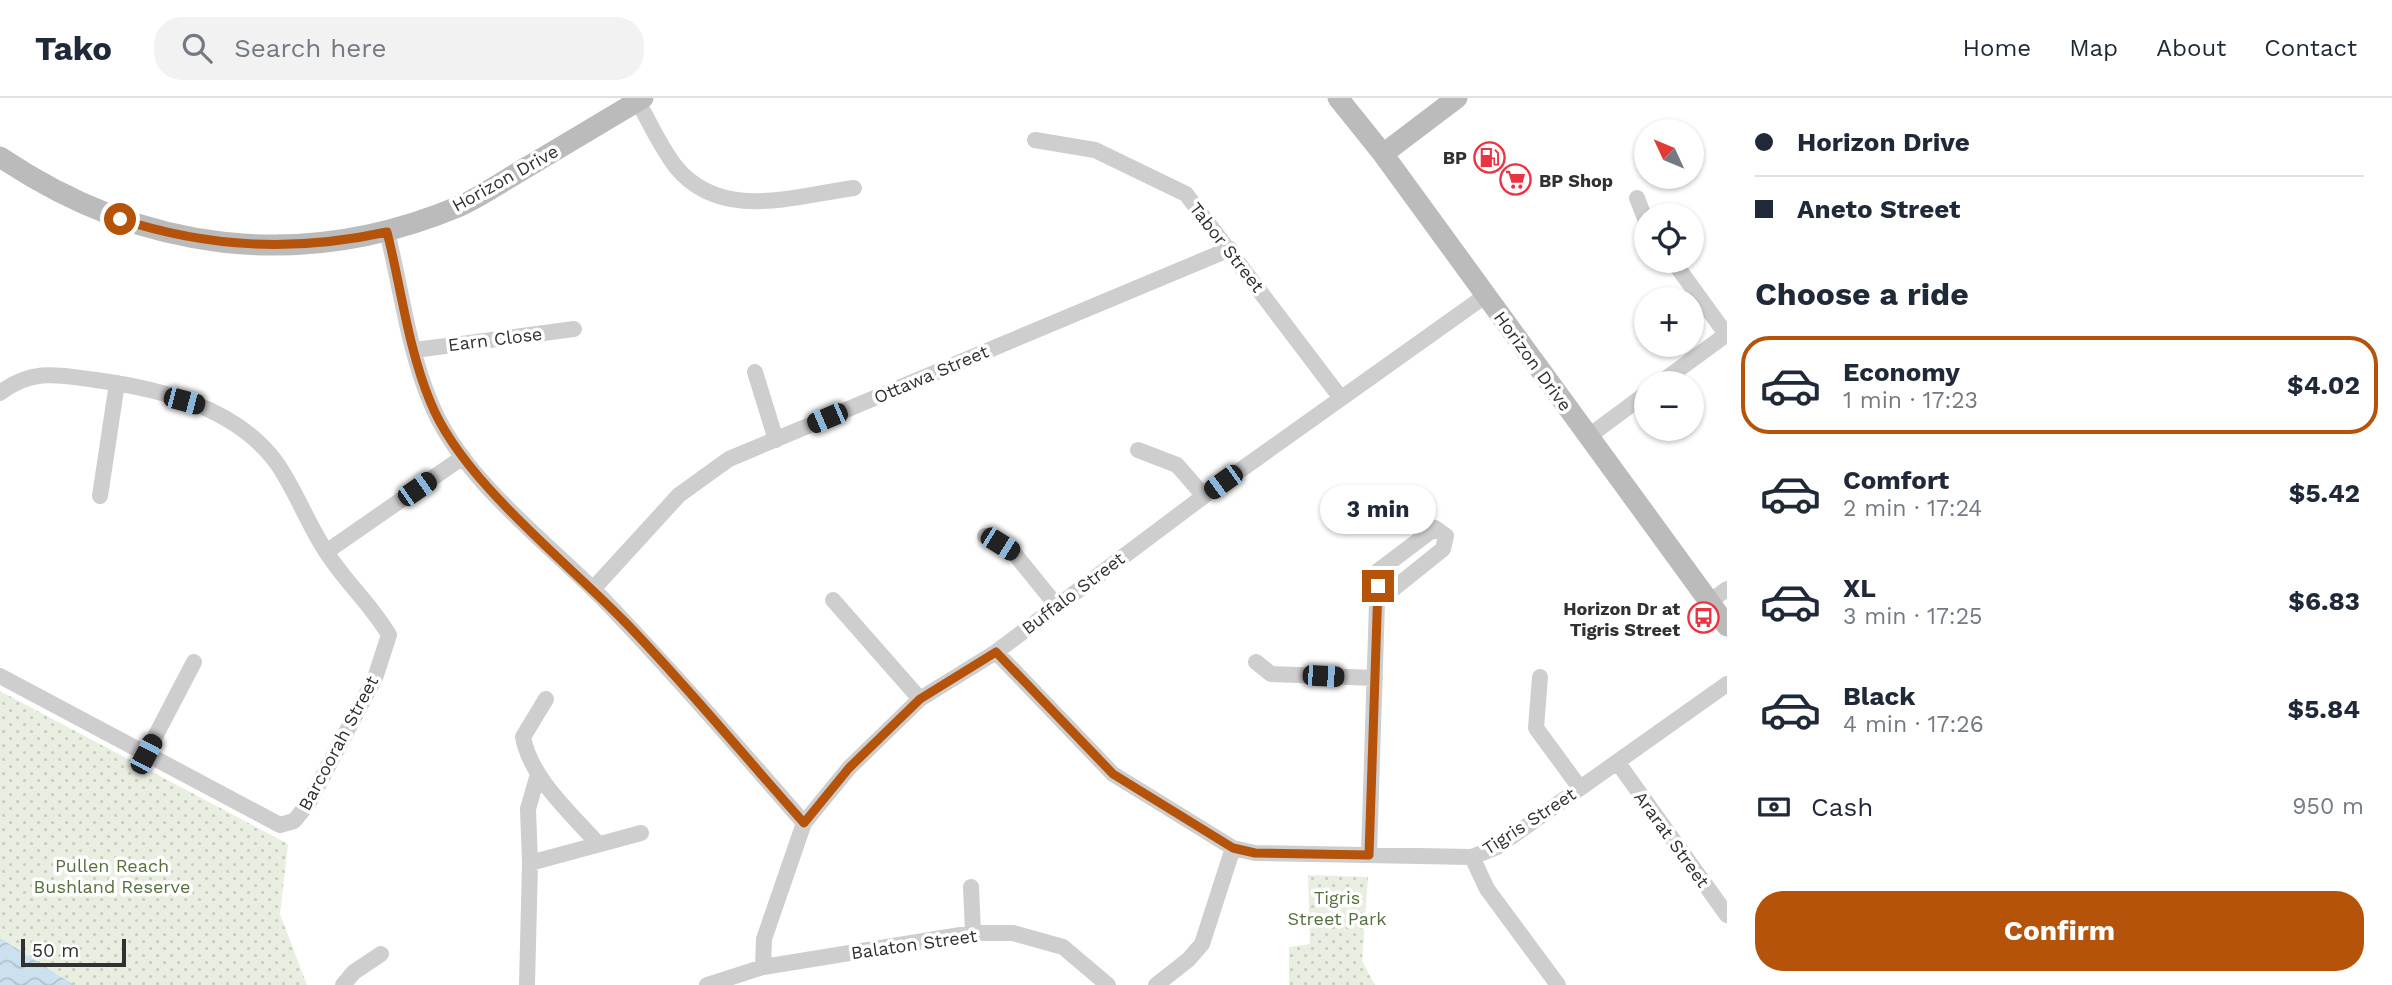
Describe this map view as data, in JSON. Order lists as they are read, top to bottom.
{
  "streets": {
    "street": [
      "Horizon Drive",
      "Tabor Street",
      "Earn Close",
      "Ottawa Street",
      "Buffalo Street",
      "Barcoorah Street",
      "Tigris Street",
      "Ararat Street",
      "Balaton Street"
    ]
  },
  "crossings": [
    ["Horizon Drive", "Buffalo Street"],
    ["Tabor Street", "Ottawa Street"],
    ["Tabor Street", "Buffalo Street"],
    ["Buffalo Street", "Tigris Street"],
    ["Buffalo Street", "Balaton Street"],
    ["Tigris Street", "Ararat Street"]
  ],
  "parks": ["Pullen Reach Bushland Reserve", "Tigris Street Park"],
  "places": {
    "fuel station": ["BP"],
    "supermarket": ["BP Shop"],
    "bus stop": ["Horizon Dr at Tigris Street"]
  },
  "scale_bar": "50 m",
  "north": "top left",
  "page": {
    "header": "Tako",
    "search": "Search here",
    "nav": [
      "Home",
      "Map",
      "About",
      "Contact"
    ],
    "banner": ["Horizon Drive", "Aneto Street"],
    "map_buttons": ["+", "−"],
    "heading": "Choose a ride",
    "list": [
      {
        "name": "Economy",
        "note": "1 min · 17:23",
        "value": "$4.02"
      },
      {
        "name": "Comfort",
        "note": "2 min · 17:24",
        "value": "$5.42"
      },
      {
        "name": "XL",
        "note": "3 min · 17:25",
        "value": "$6.83"
      },
      {
        "name": "Black",
        "note": "4 min · 17:26",
        "value": "$5.84"
      }
    ],
    "bubble": "3 min",
    "pay": ["Cash", "950 m"],
    "buttons": "Confirm",
    "scale": "50 m"
  }
}
